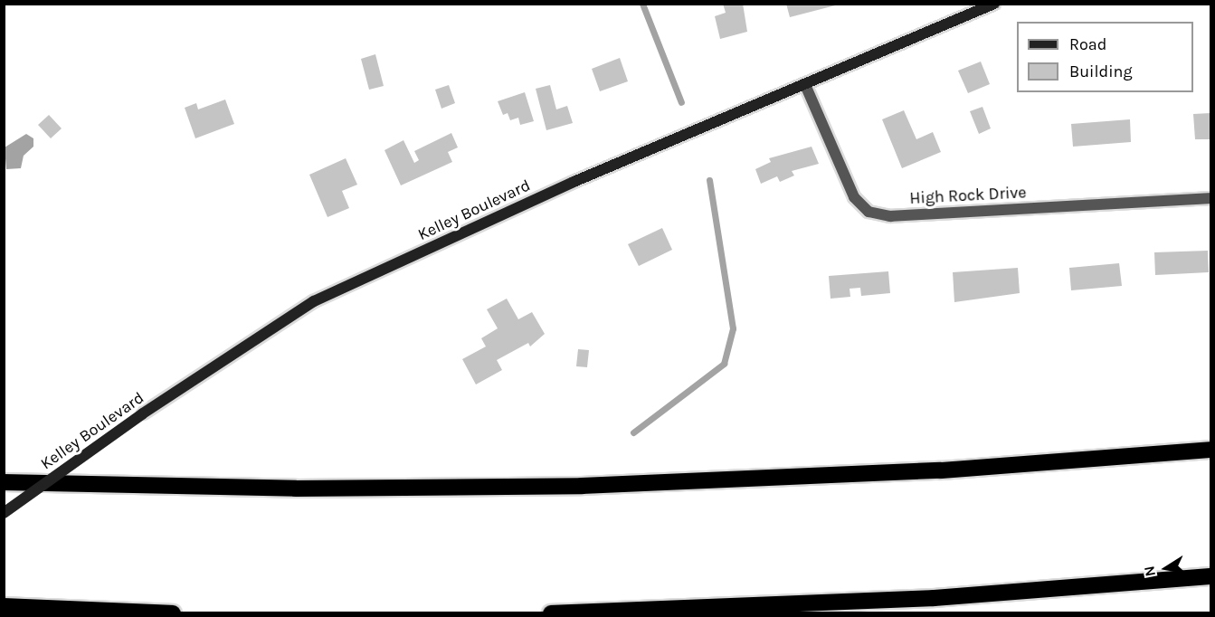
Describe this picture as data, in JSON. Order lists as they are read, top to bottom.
{
  "streets": {
    "main road": ["Kelley Boulevard"],
    "street": ["High Rock Drive"]
  },
  "crossings": [
    ["High Rock Drive", "Kelley Boulevard"]
  ],
  "legend": ["Road", "Building"],
  "north": "left"
}
